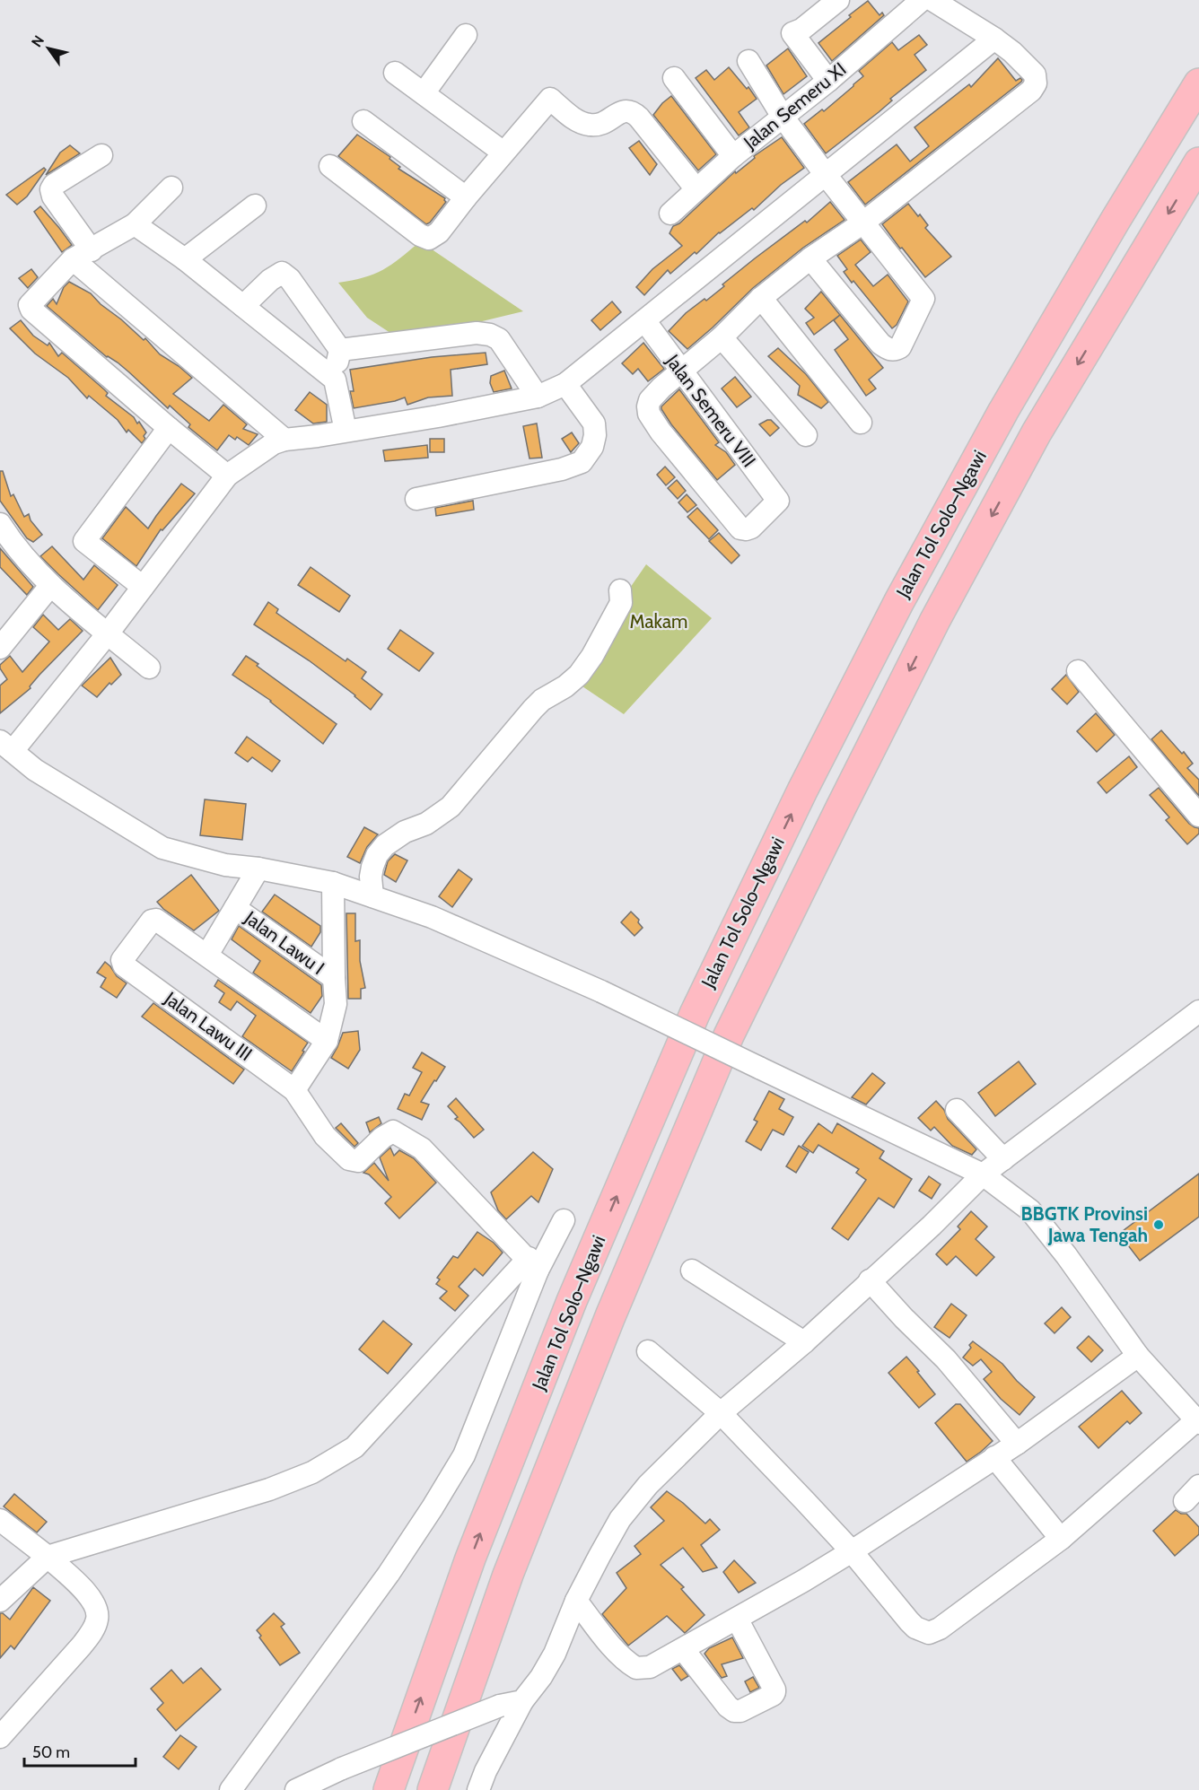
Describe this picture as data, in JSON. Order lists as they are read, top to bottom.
{
  "streets": {
    "highway": ["Jalan Tol Solo–Ngawi"],
    "street": [
      "Jalan Semeru XI",
      "Jalan Semeru VIII",
      "Jalan Lawu I",
      "Jalan Lawu III"
    ]
  },
  "parks": ["Makam"],
  "places": ["BBGTK Provinsi Jawa Tengah"],
  "scale_bar": "50 m",
  "north": "top left"
}
